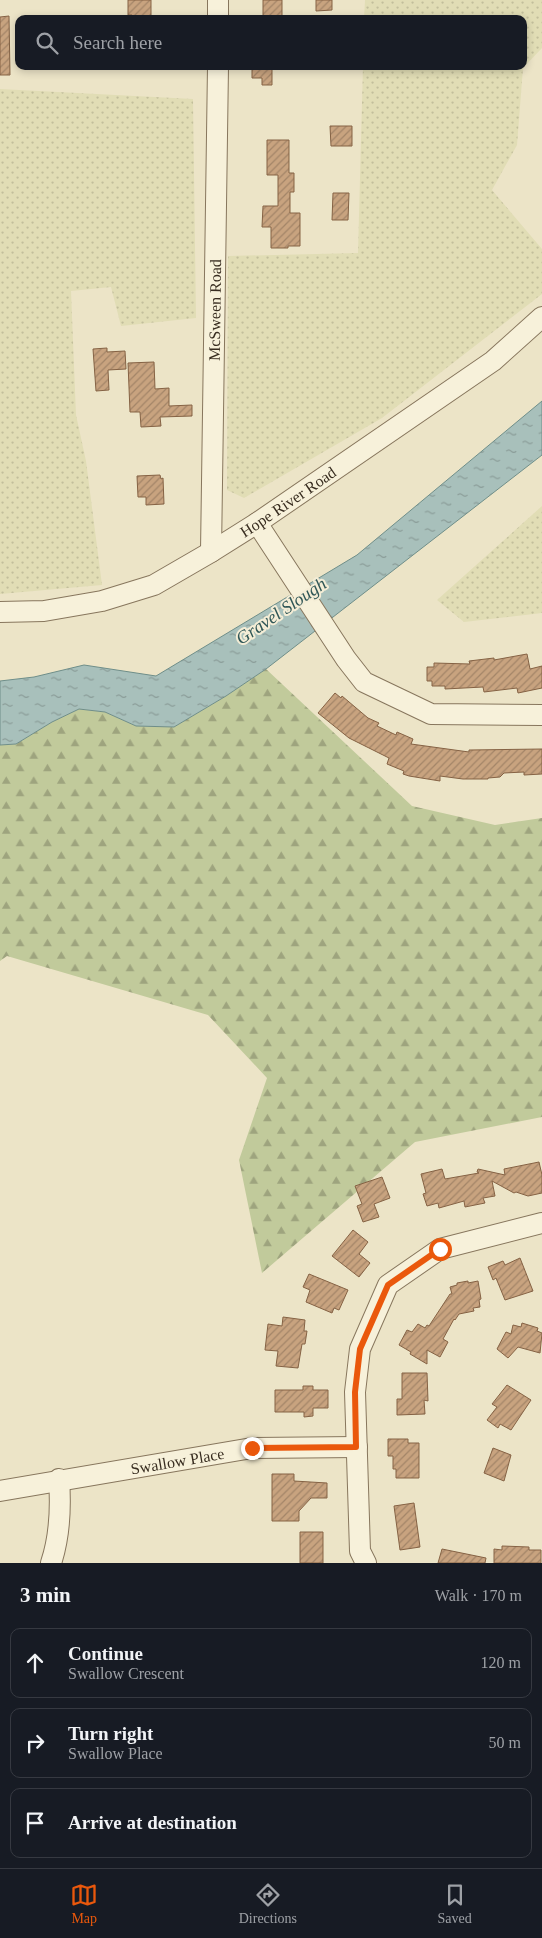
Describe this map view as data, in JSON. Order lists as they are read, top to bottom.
{
  "streets": {
    "street": ["McSween Road", "Hope River Road", "Swallow Place"]
  },
  "crossings": [
    ["McSween Road", "Hope River Road"]
  ],
  "water": ["Gravel Slough"],
  "page": {
    "search": "Search here",
    "heading": ["3 min", "Walk · 170 m"],
    "list": [
      ["Continue", "Swallow Crescent", "120 m"],
      ["Turn right", "Swallow Place", "50 m"],
      "Arrive at destination"
    ],
    "nav": ["Map", "Directions", "Saved"]
  }
}
